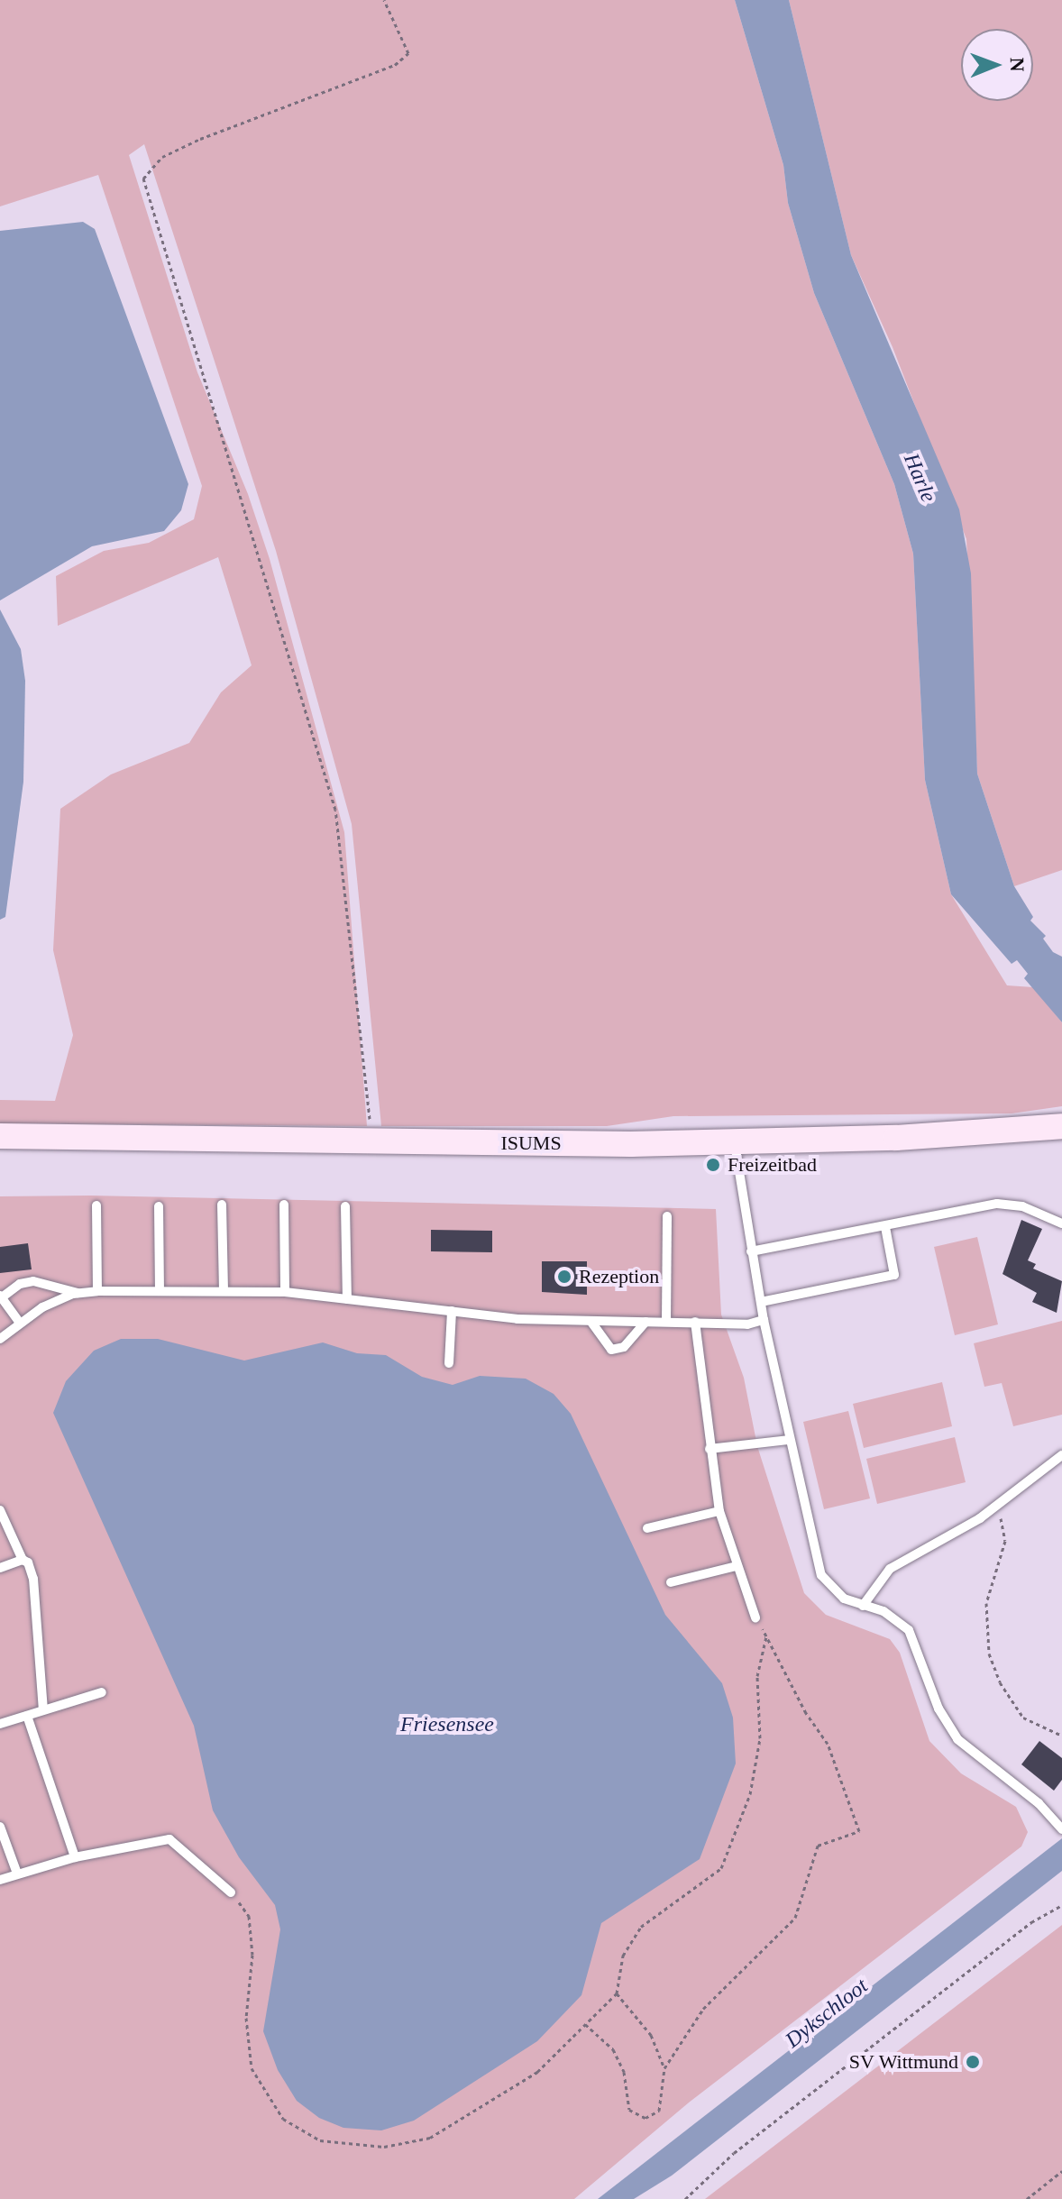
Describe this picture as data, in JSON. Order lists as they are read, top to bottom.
{
  "streets": {
    "main road": ["ISUMS"]
  },
  "water": ["Harle", "Friesensee", "Dykschloot"],
  "places": ["Freizeitbad", "Rezeption", "SV Wittmund"],
  "north": "right"
}
